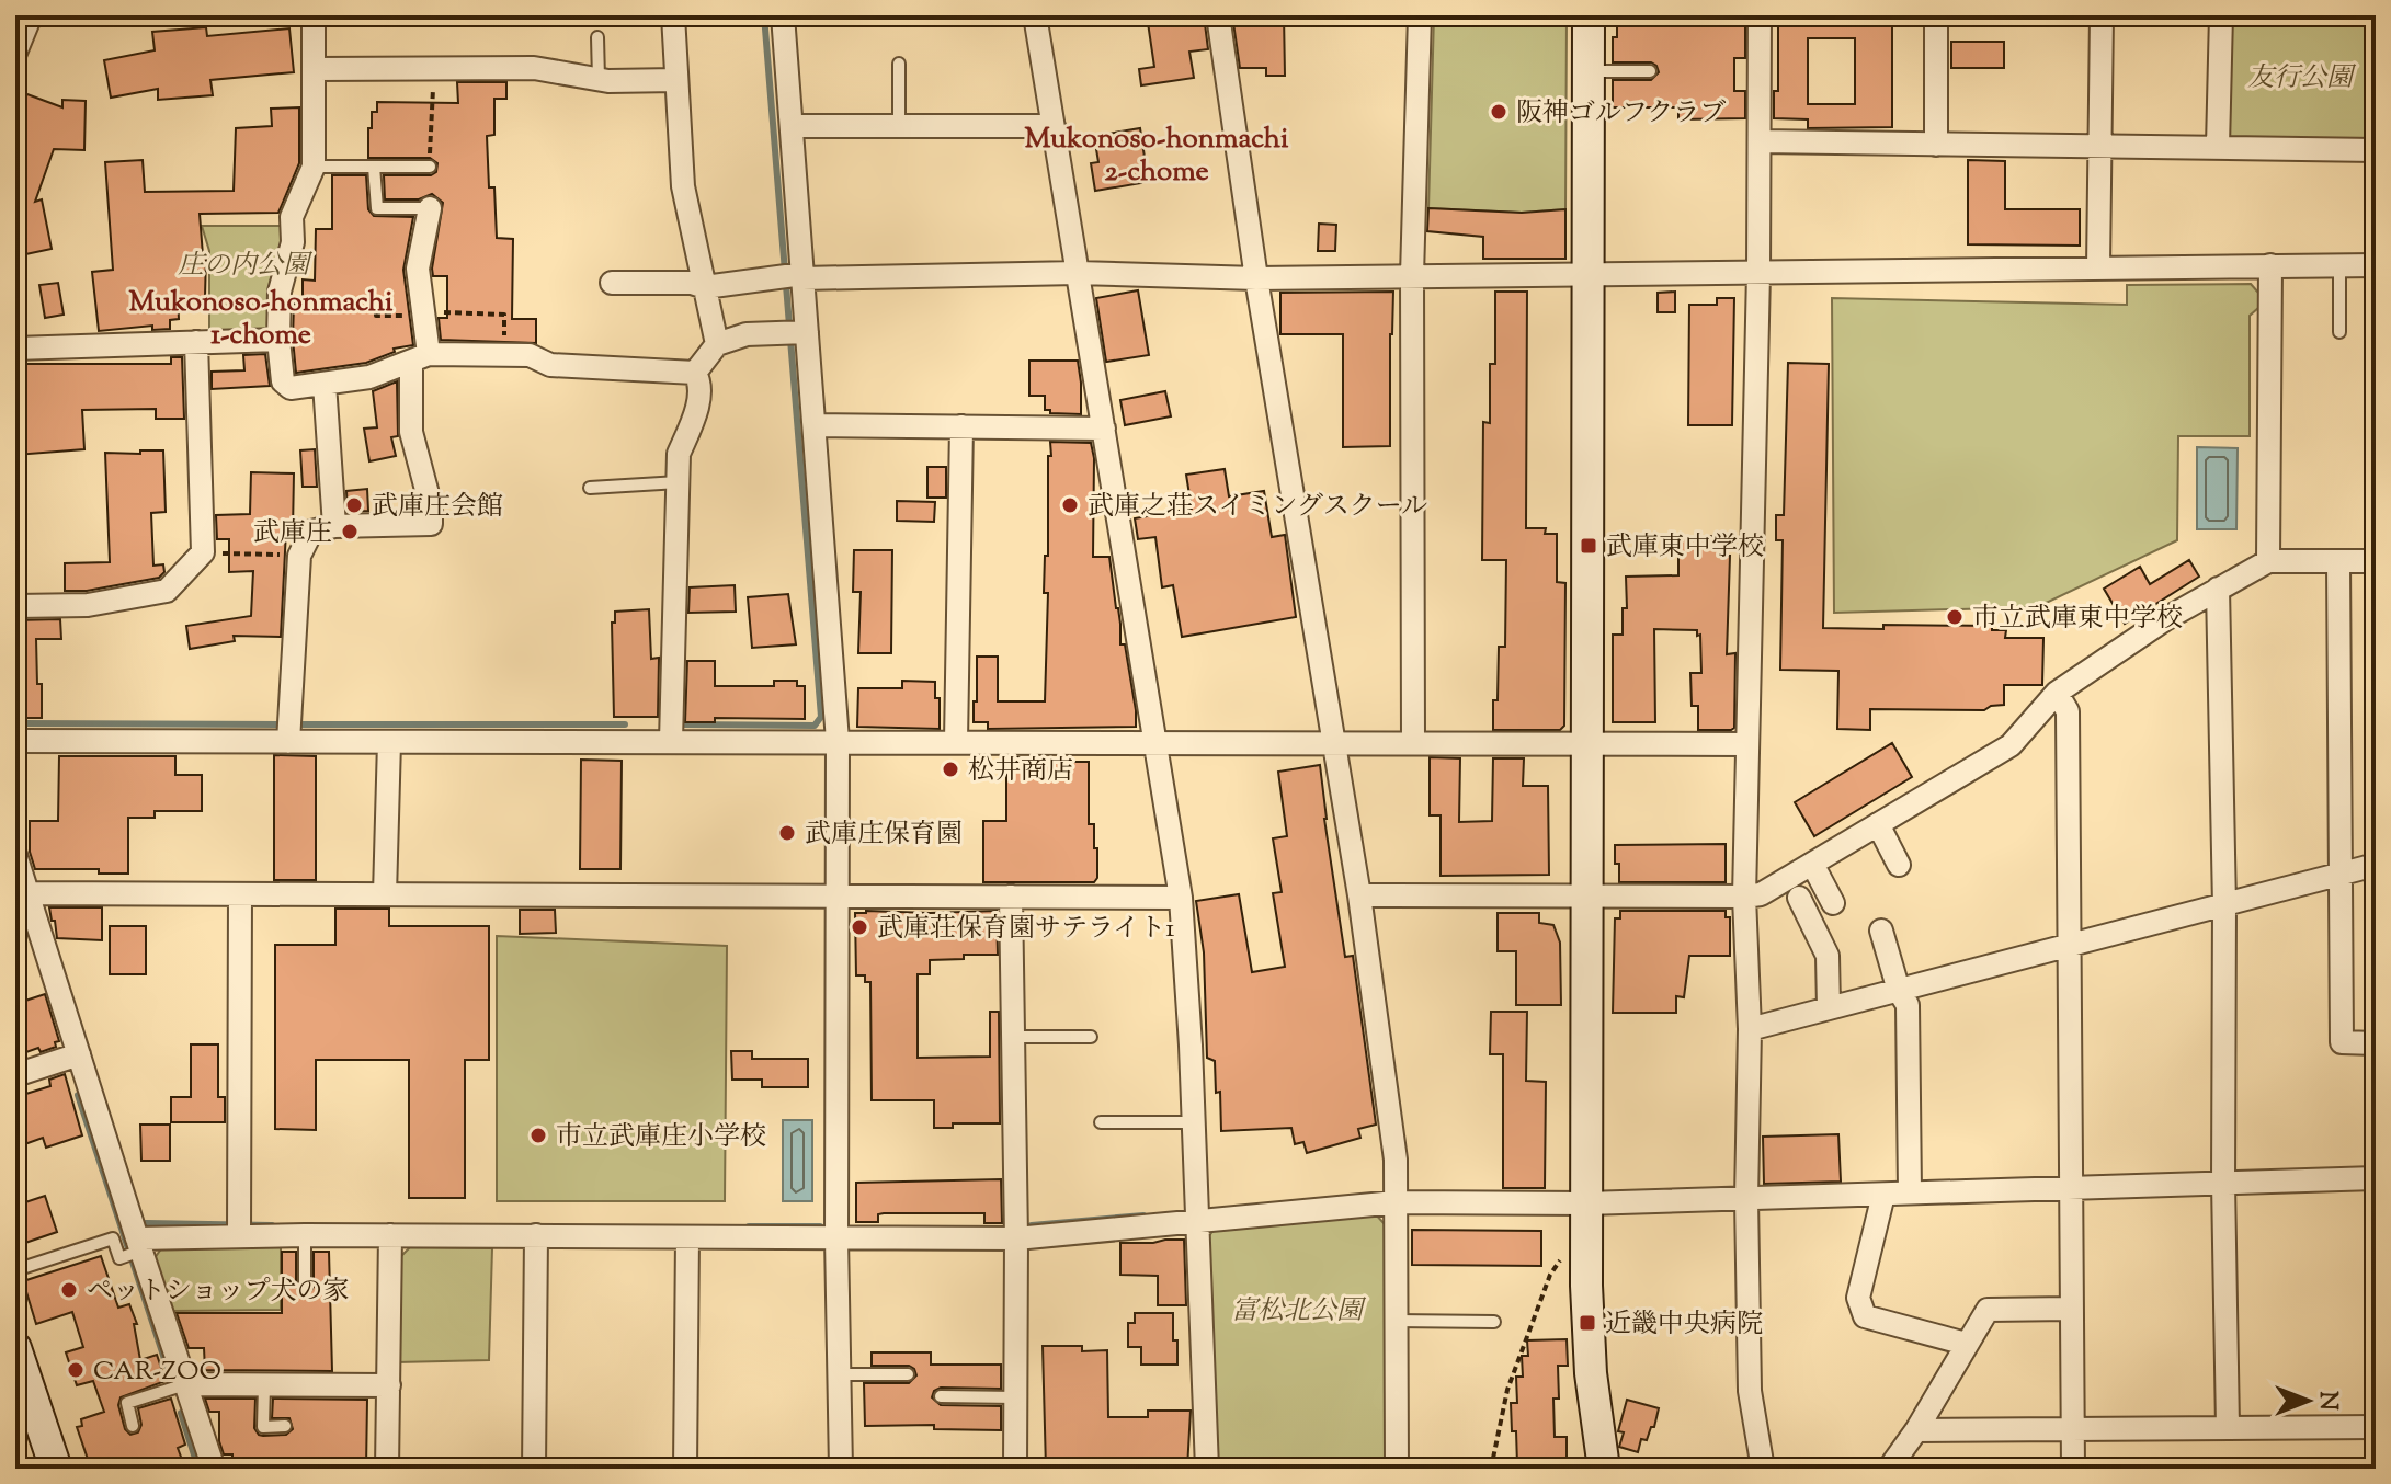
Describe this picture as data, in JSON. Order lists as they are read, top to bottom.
{
  "districts": ["Mukonoso-honmachi 2-chome", "Mukonoso-honmachi 1-chome"],
  "parks": ["友行公園", "庄の内公園", "富松北公園"],
  "places": {
    "other": [
      "阪神ゴルフクラブ",
      "武庫庄会館",
      "武庫之荘スイミングスクール",
      "武庫庄",
      "市立武庫東中学校",
      "松井商店",
      "武庫庄保育園",
      "武庫荘保育園サテライト1",
      "市立武庫庄小学校",
      "ペットショップ犬の家",
      "CAR-ZOO"
    ],
    "transit": ["武庫東中学校", "近畿中央病院"]
  },
  "north": "right"
}
